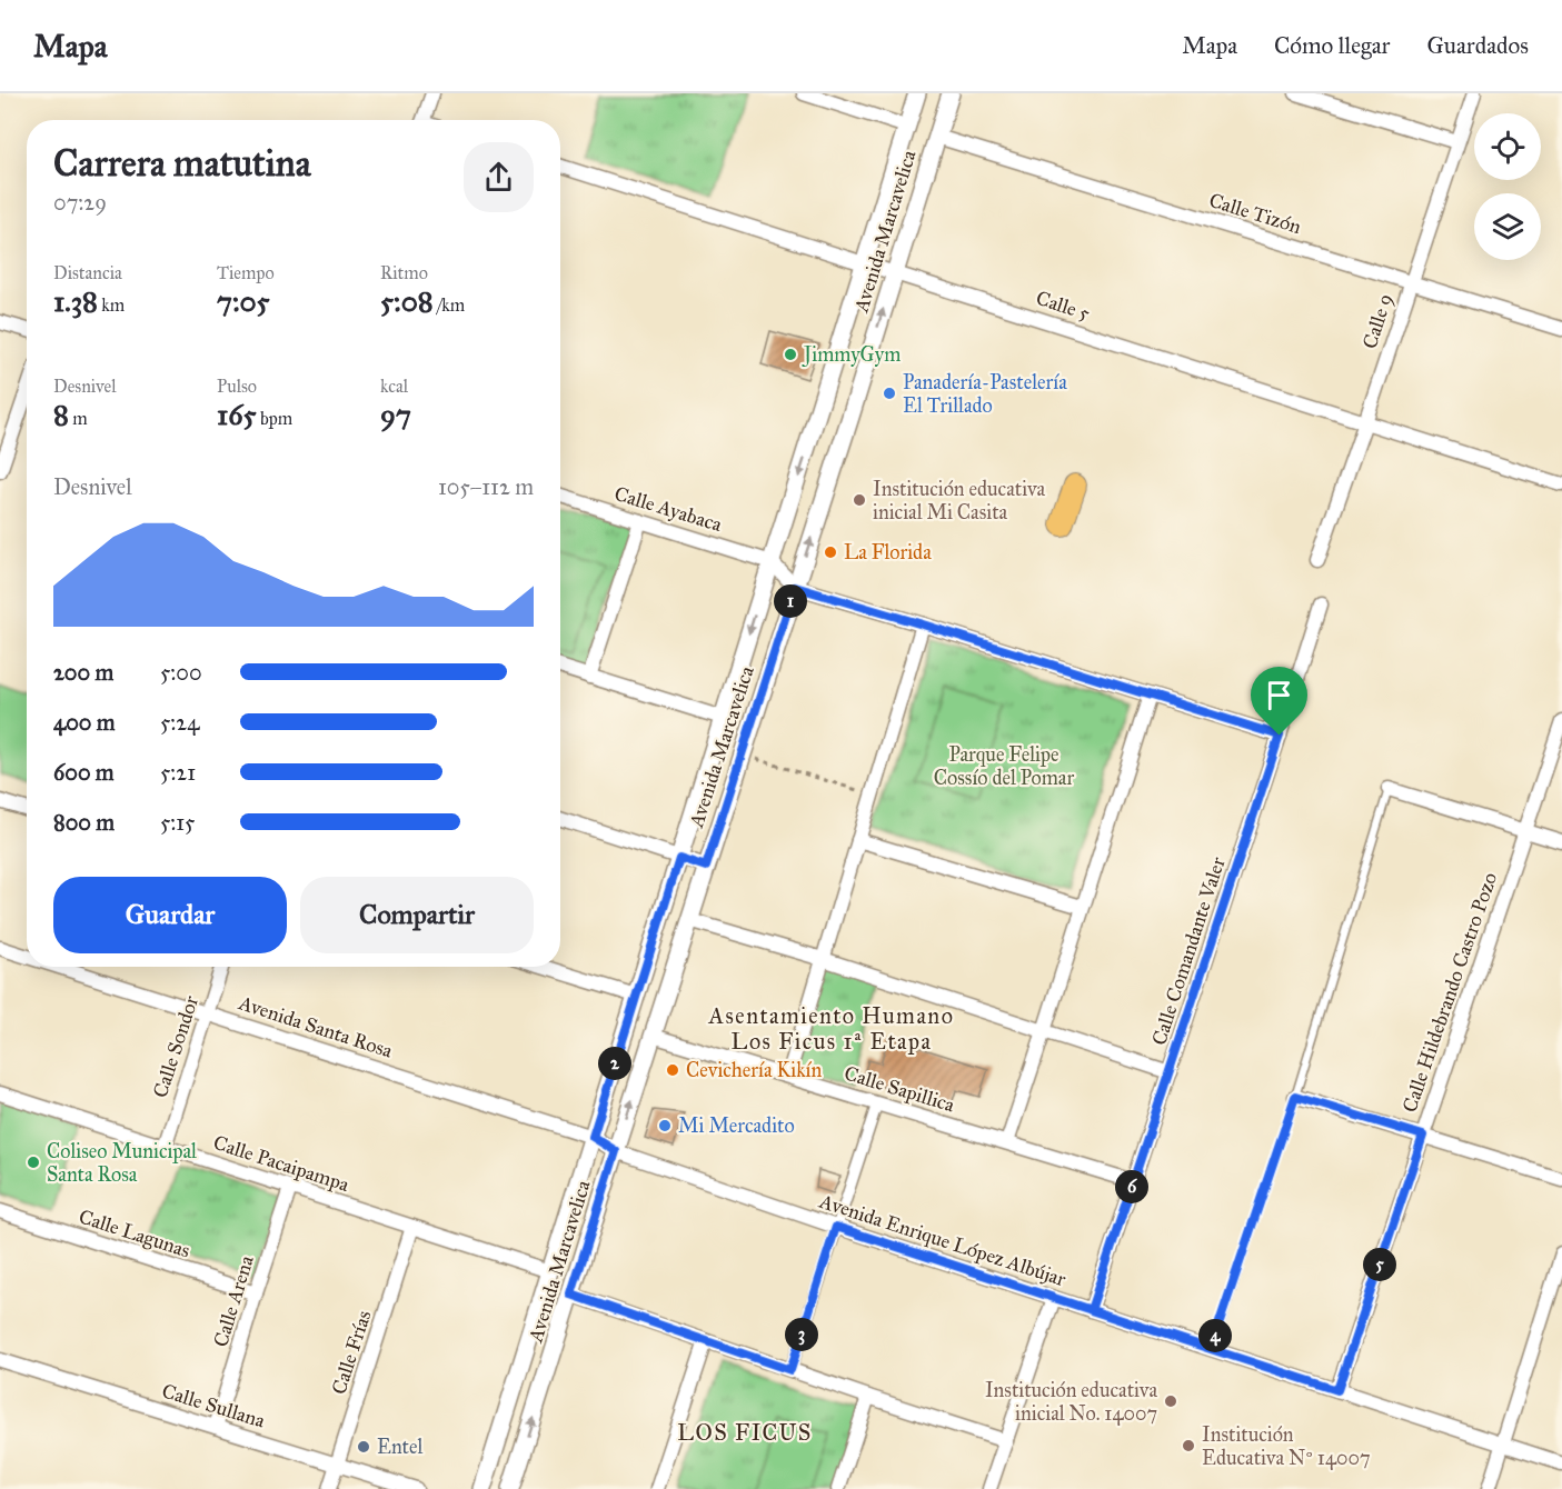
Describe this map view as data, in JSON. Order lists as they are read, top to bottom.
{
  "streets": {
    "street": [
      "Calle Tizón",
      "Avenida Marcavelica",
      "Calle 5",
      "Calle 9",
      "Calle Ayabaca",
      "Calle Comandante Valer",
      "Calle Hildebrando Castro Pozo",
      "Avenida Santa Rosa",
      "Calle Sondor",
      "Calle Sapillica",
      "Calle Pacaipampa",
      "Calle Lagunas",
      "Avenida Enrique López Albújar",
      "Calle Arena",
      "Calle Frías",
      "Calle Sullana"
    ]
  },
  "crossings": [
    ["Calle Tizón", "Avenida Marcavelica"],
    ["Calle Tizón", "Calle 9"],
    ["Avenida Marcavelica", "Calle 5"],
    ["Avenida Marcavelica", "Calle Ayabaca"],
    ["Avenida Marcavelica", "Avenida Santa Rosa"],
    ["Avenida Marcavelica", "Calle Sapillica"],
    ["Avenida Marcavelica", "Calle Pacaipampa"],
    ["Avenida Marcavelica", "Avenida Enrique López Albújar"],
    ["Calle 5", "Calle 9"],
    ["Calle Comandante Valer", "Calle Sapillica"],
    ["Calle Comandante Valer", "Avenida Enrique López Albújar"],
    ["Calle Hildebrando Castro Pozo", "Avenida Enrique López Albújar"],
    ["Avenida Santa Rosa", "Calle Sondor"],
    ["Avenida Santa Rosa", "Avenida Enrique López Albújar"],
    ["Calle Sondor", "Calle Pacaipampa"],
    ["Calle Pacaipampa", "Calle Arena"],
    ["Calle Pacaipampa", "Calle Frías"],
    ["Calle Lagunas", "Calle Arena"],
    ["Calle Arena", "Calle Sullana"],
    ["Calle Frías", "Calle Sullana"]
  ],
  "districts": ["Asentamiento Humano Los Ficus 1ª Etapa", "LOS FICUS"],
  "parks": ["Parque Felipe Cossío del Pomar"],
  "places": [
    "JimmyGym",
    "Panadería-Pastelería El Trillado",
    "Institución educativa inicial Mi Casita",
    "La Florida",
    "Cevichería Kikín",
    "Mi Mercadito",
    "Coliseo Municipal Santa Rosa",
    "Institución educativa inicial No. 14007",
    "Institución Educativa Nº 14007",
    "Entel"
  ],
  "page": {
    "header": "Mapa",
    "nav": ["Mapa", "Cómo llegar", "Guardados"],
    "heading": ["Carrera matutina", "07:29"],
    "stats": [
      ["Distancia", "1.38 km"],
      ["Tiempo", "7:05"],
      ["Ritmo", "5:08 /km"],
      ["Desnivel", "8 m"],
      ["Pulso", "165 bpm"],
      ["kcal", "97"]
    ],
    "chart": ["Desnivel", "105–112 m"],
    "pins": [
      "1",
      "2",
      "6",
      "5",
      "3",
      "4"
    ],
    "list": [
      {
        "name": "200 m",
        "note": "5:00"
      },
      {
        "name": "400 m",
        "note": "5:24"
      },
      {
        "name": "600 m",
        "note": "5:21"
      },
      {
        "name": "800 m",
        "note": "5:15"
      }
    ],
    "buttons": ["Guardar", "Compartir"]
  }
}
